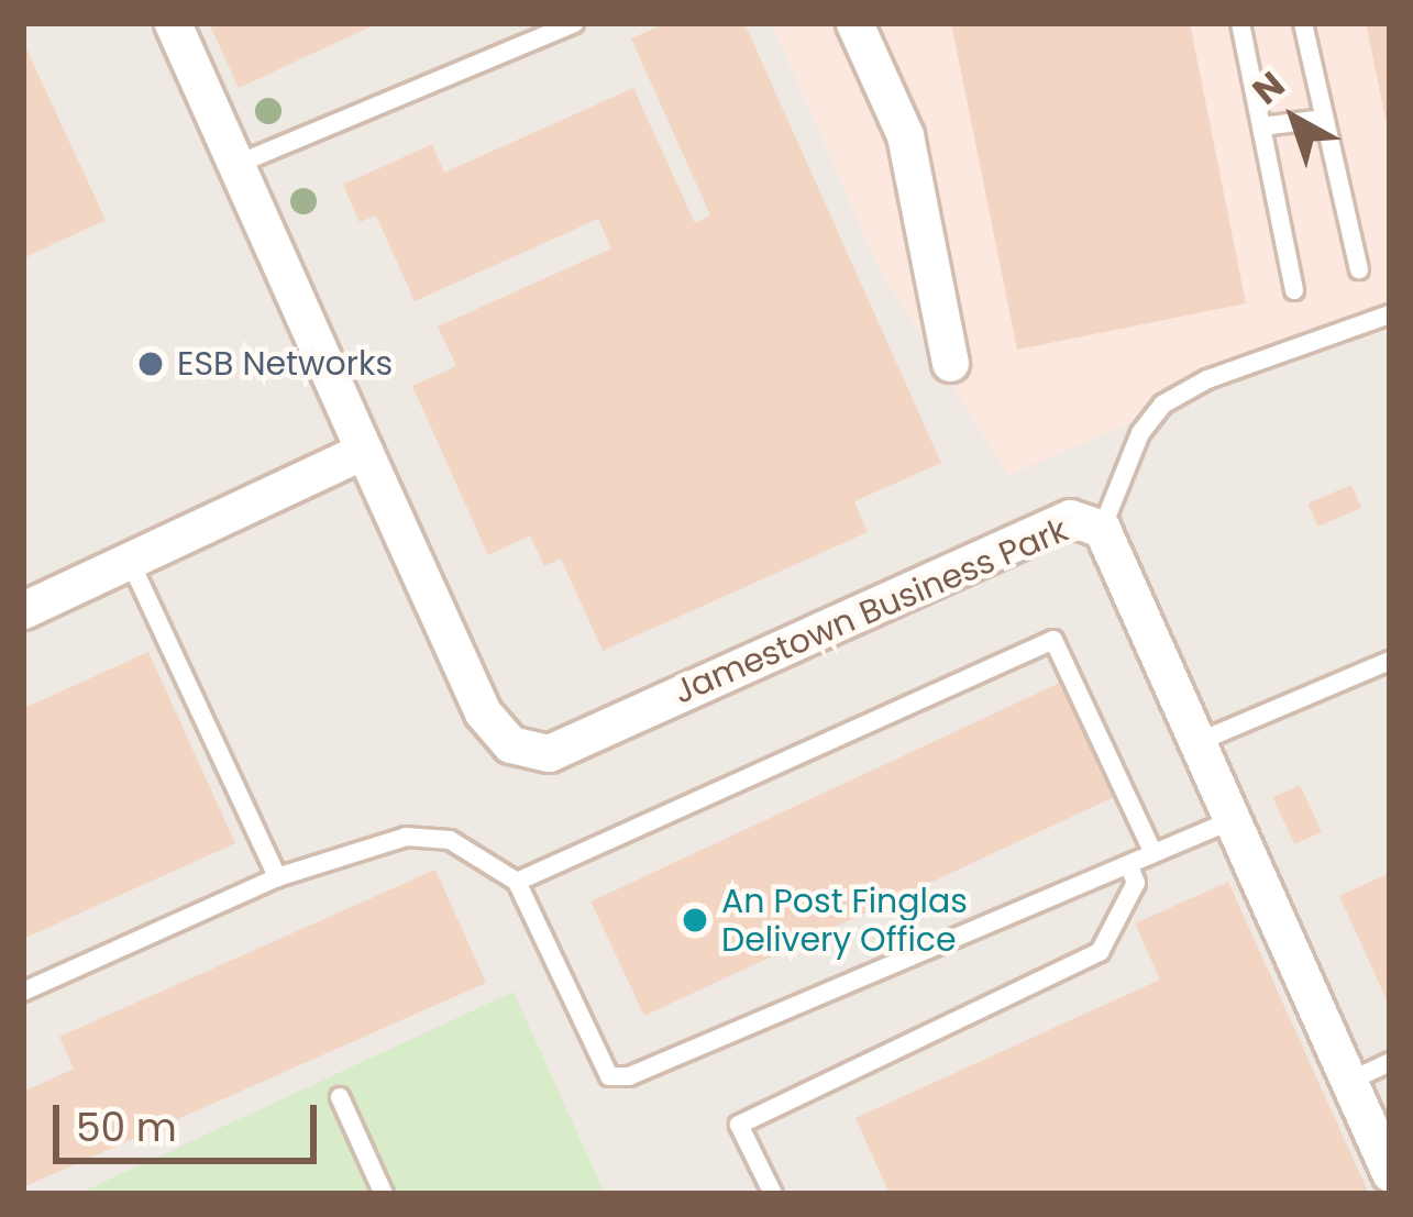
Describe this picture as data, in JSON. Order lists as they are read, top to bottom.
{
  "streets": {
    "street": ["Jamestown Business Park"]
  },
  "places": ["ESB Networks", "An Post Finglas Delivery Office"],
  "scale_bar": "50 m",
  "north": "top left"
}
